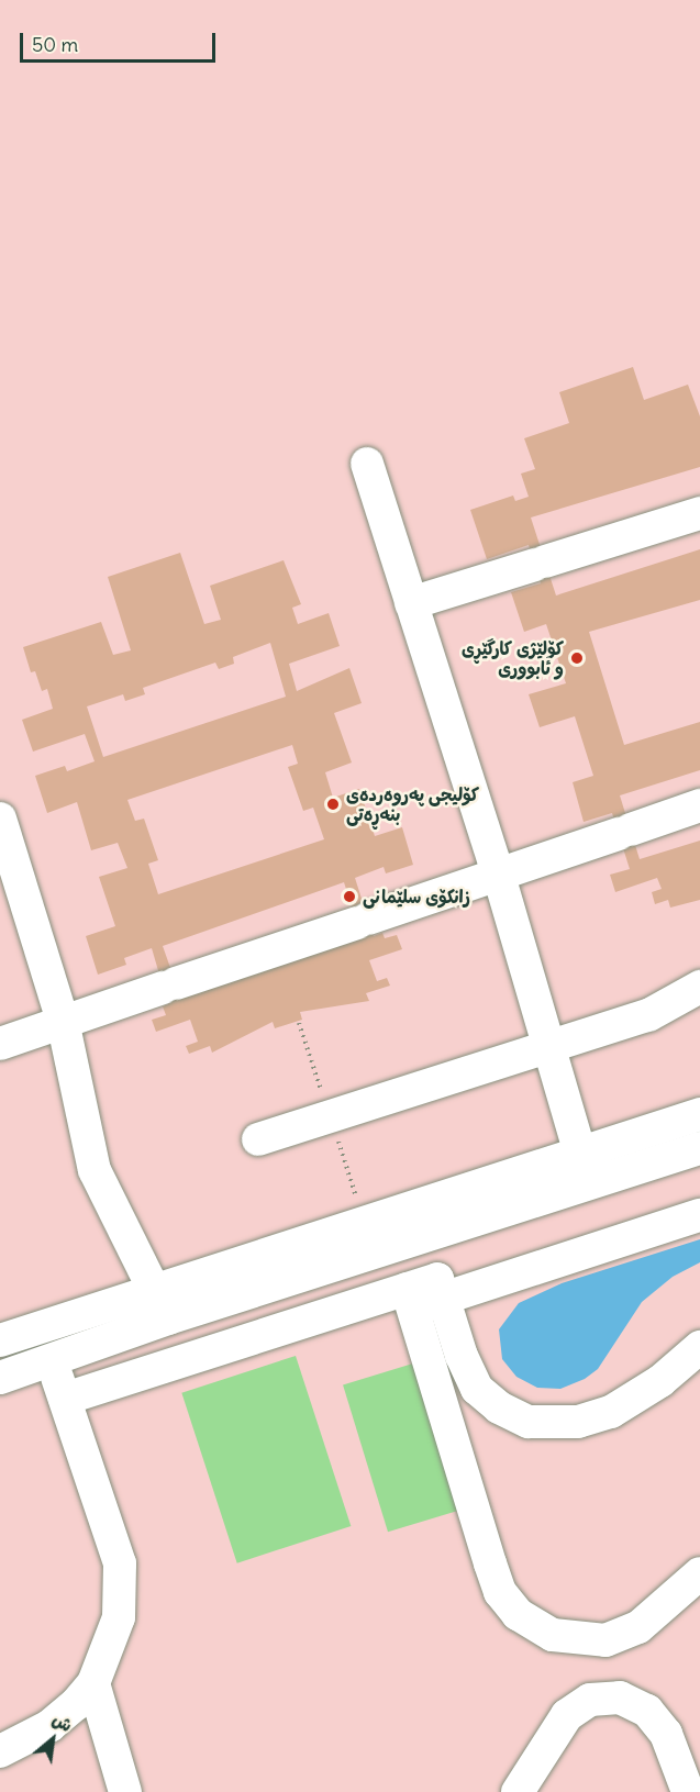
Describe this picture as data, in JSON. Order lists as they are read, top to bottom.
{
  "places": ["كۆلێژی كارگێڕی و ئابووری", "کۆلیجی پەروەردەی بنەڕەتی", "زانکۆی سلێمانی"],
  "scale_bar": "50 m",
  "north": "top right"
}
